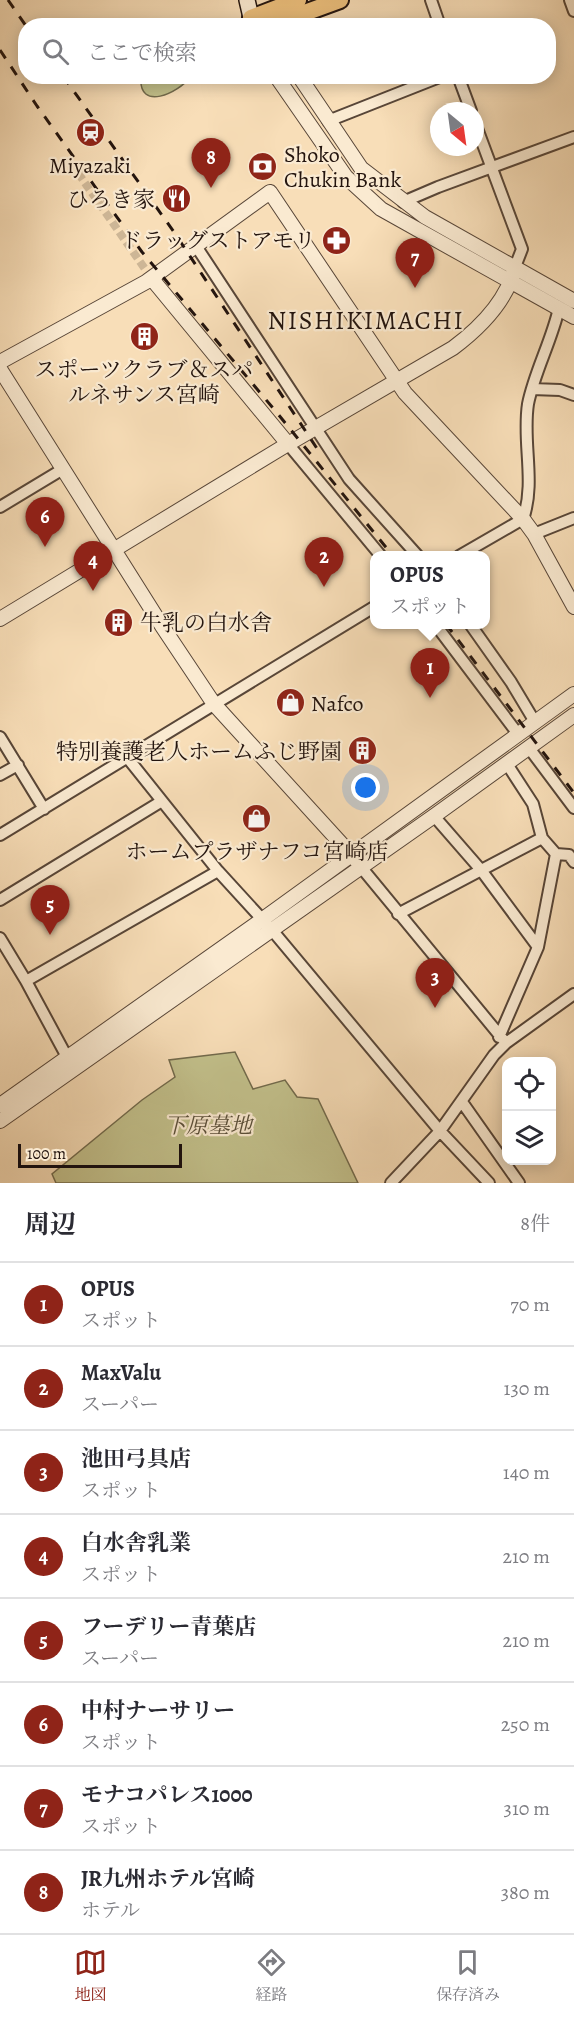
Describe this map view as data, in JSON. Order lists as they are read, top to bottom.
{
  "districts": ["NISHIKIMACHI"],
  "parks": ["下原墓地"],
  "places": {
    "station": ["Miyazaki"],
    "bank": ["Shoko Chukin Bank"],
    "restaurant": ["ひろき家"],
    "pharmacy": ["ドラッグストアモリ"],
    "building": ["スポーツクラブ＆スパ ルネサンス宮崎", "牛乳の白水舎", "特別養護老人ホームふじ野園"],
    "shop": ["Nafco", "ホームプラザナフコ宮崎店"]
  },
  "scale_bar": "100 m",
  "north": "bottom right",
  "page": {
    "search": "ここで検索",
    "pins": [
      "8",
      "7",
      "6",
      "2",
      "4",
      "1",
      "5",
      "3"
    ],
    "popup": ["OPUS", "スポット"],
    "scale": "100 m",
    "heading": ["周辺", "8件"],
    "list": [
      {
        "mark": "1",
        "name": "OPUS",
        "note": "スポット",
        "value": "70 m"
      },
      {
        "mark": "2",
        "name": "MaxValu",
        "note": "スーパー",
        "value": "130 m"
      },
      {
        "mark": "3",
        "name": "池田弓具店",
        "note": "スポット",
        "value": "140 m"
      },
      {
        "mark": "4",
        "name": "白水舎乳業",
        "note": "スポット",
        "value": "210 m"
      },
      {
        "mark": "5",
        "name": "フーデリー青葉店",
        "note": "スーパー",
        "value": "210 m"
      },
      {
        "mark": "6",
        "name": "中村ナーサリー",
        "note": "スポット",
        "value": "250 m"
      },
      {
        "mark": "7",
        "name": "モナコパレス1000",
        "note": "スポット",
        "value": "310 m"
      },
      {
        "mark": "8",
        "name": "JR九州ホテル宮崎",
        "note": "ホテル",
        "value": "380 m"
      }
    ],
    "nav": ["地図", "経路", "保存済み"]
  }
}
